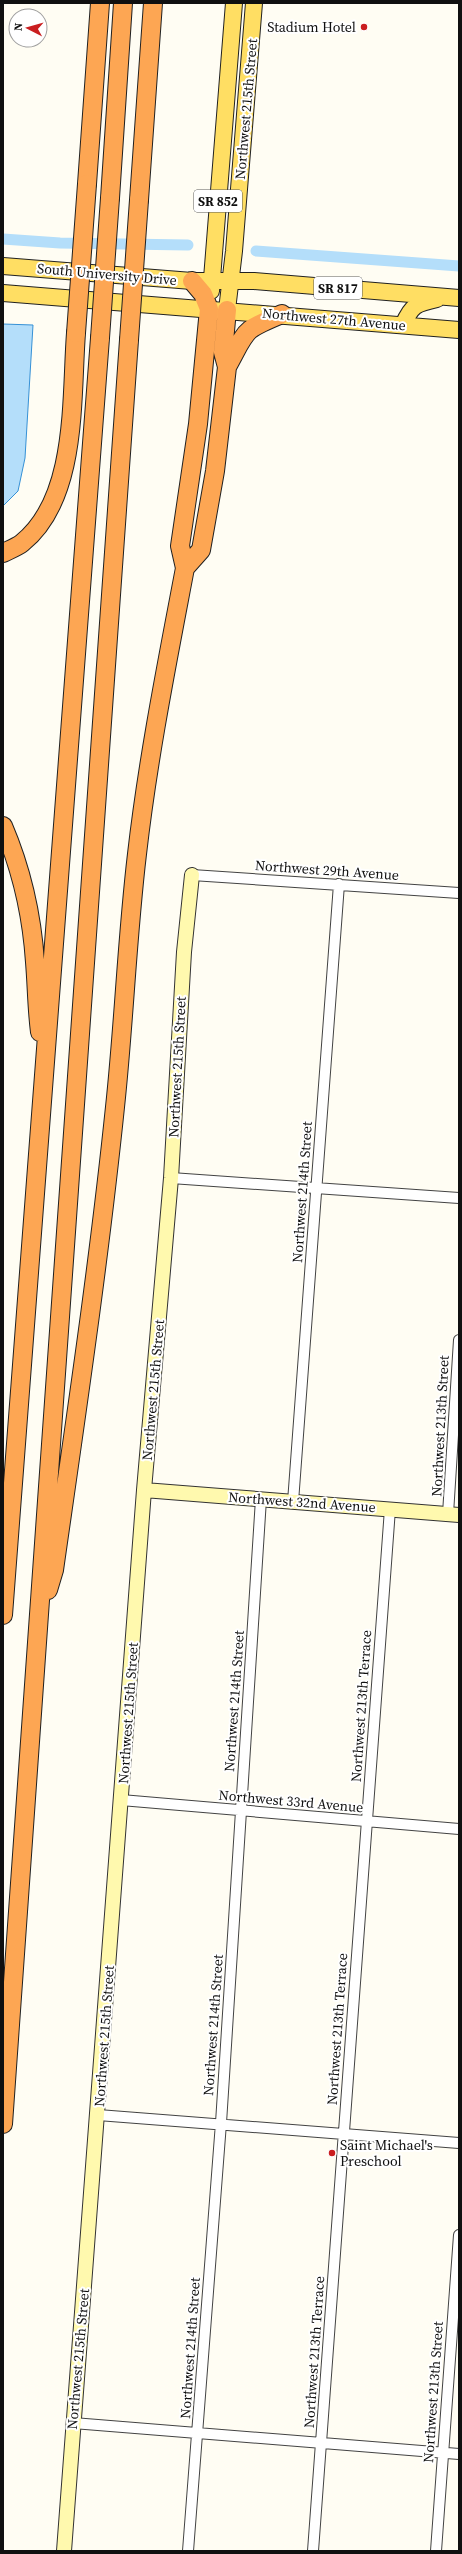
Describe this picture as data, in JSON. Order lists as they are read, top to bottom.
{
  "streets": {
    "main road": [
      "Northwest 215th Street",
      "SR 852",
      "South University Drive",
      "SR 817",
      "Northwest 27th Avenue"
    ],
    "street": [
      "Northwest 29th Avenue",
      "Northwest 214th Street",
      "Northwest 213th Street",
      "Northwest 32nd Avenue",
      "Northwest 213th Terrace",
      "Northwest 33rd Avenue"
    ]
  },
  "crossings": [
    ["Northwest 215th Street", "South University Drive"],
    ["Northwest 215th Street", "SR 817"],
    ["Northwest 215th Street", "Northwest 27th Avenue"],
    ["Northwest 215th Street", "Northwest 29th Avenue"],
    ["Northwest 215th Street", "Northwest 32nd Avenue"],
    ["Northwest 215th Street", "Northwest 33rd Avenue"],
    ["South University Drive", "SR 817"],
    ["South University Drive", "Northwest 27th Avenue"],
    ["Northwest 29th Avenue", "Northwest 214th Street"],
    ["Northwest 214th Street", "Northwest 32nd Avenue"],
    ["Northwest 214th Street", "Northwest 33rd Avenue"],
    ["Northwest 213th Street", "Northwest 32nd Avenue"],
    ["Northwest 32nd Avenue", "Northwest 213th Terrace"],
    ["Northwest 213th Terrace", "Northwest 33rd Avenue"]
  ],
  "places": ["Stadium Hotel", "Saint Michael's Preschool"],
  "north": "left"
}
